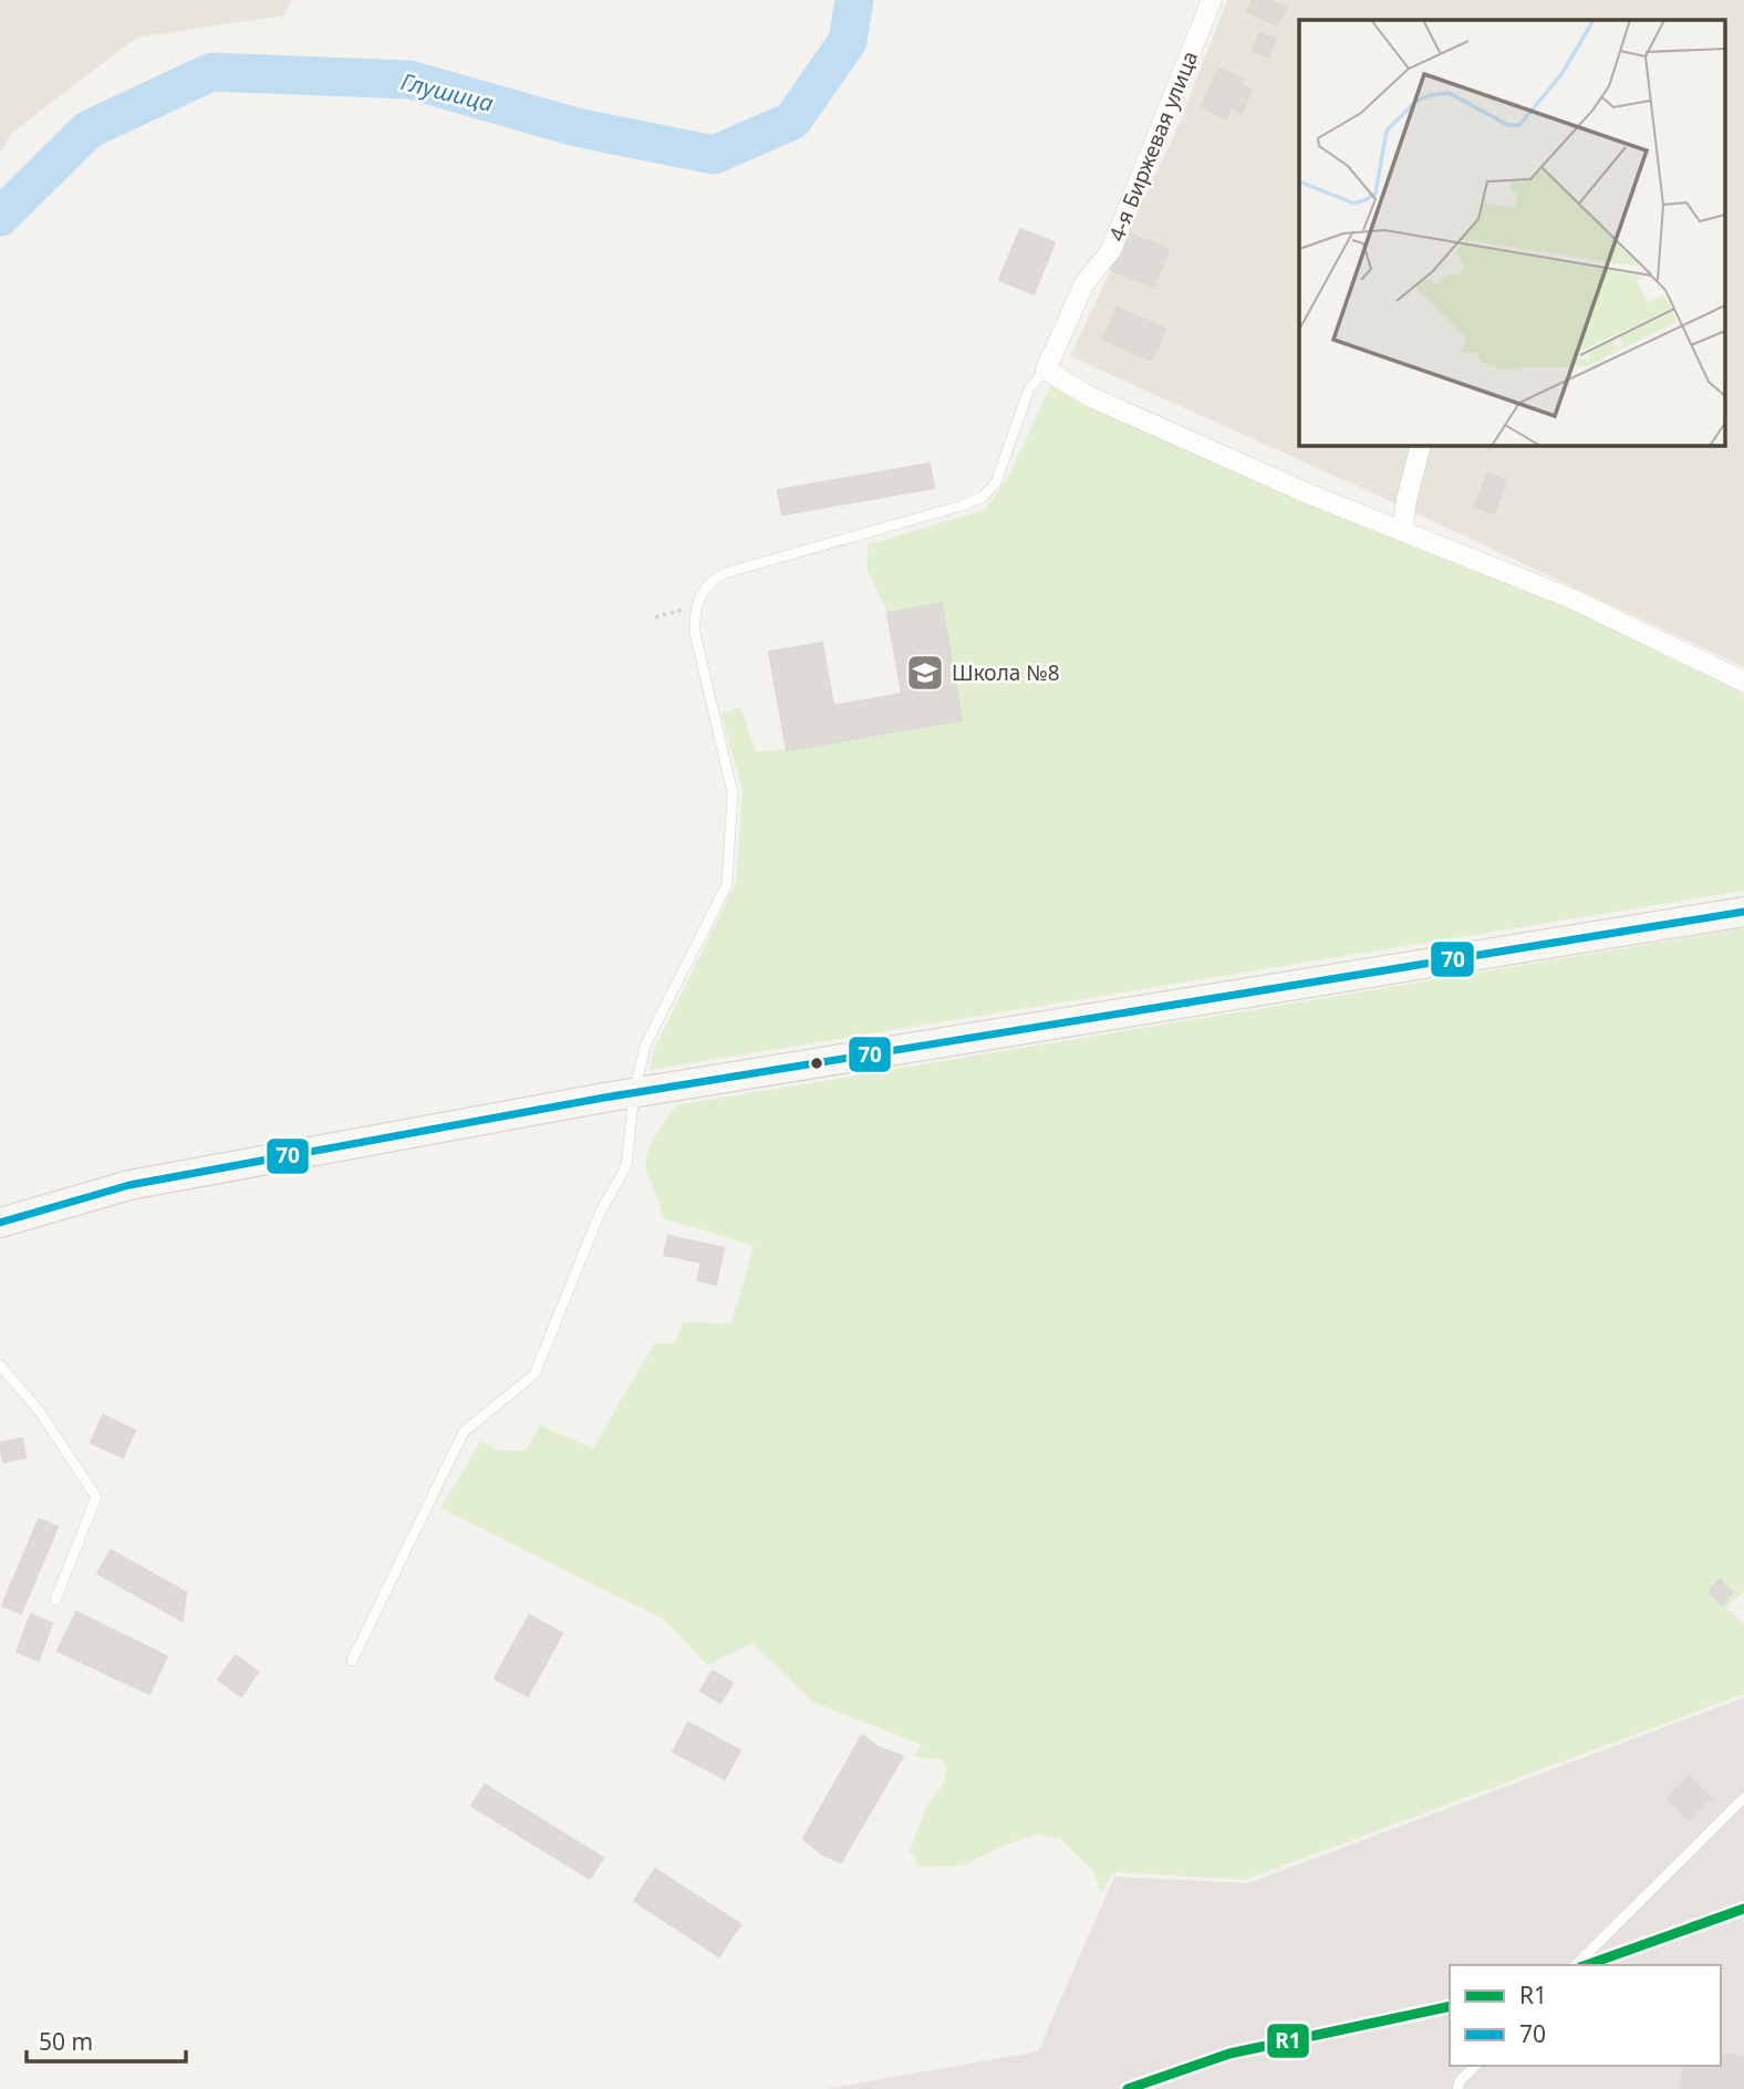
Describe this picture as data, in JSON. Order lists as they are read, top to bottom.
{
  "streets": {
    "street": ["4-я Биржевая улица"]
  },
  "water": ["Глушица"],
  "places": {
    "school or university": ["Школа №8"]
  },
  "lines": ["transit line 70", "transit line R1"],
  "legend": ["R1", "70"],
  "scale_bar": "50 m"
}
